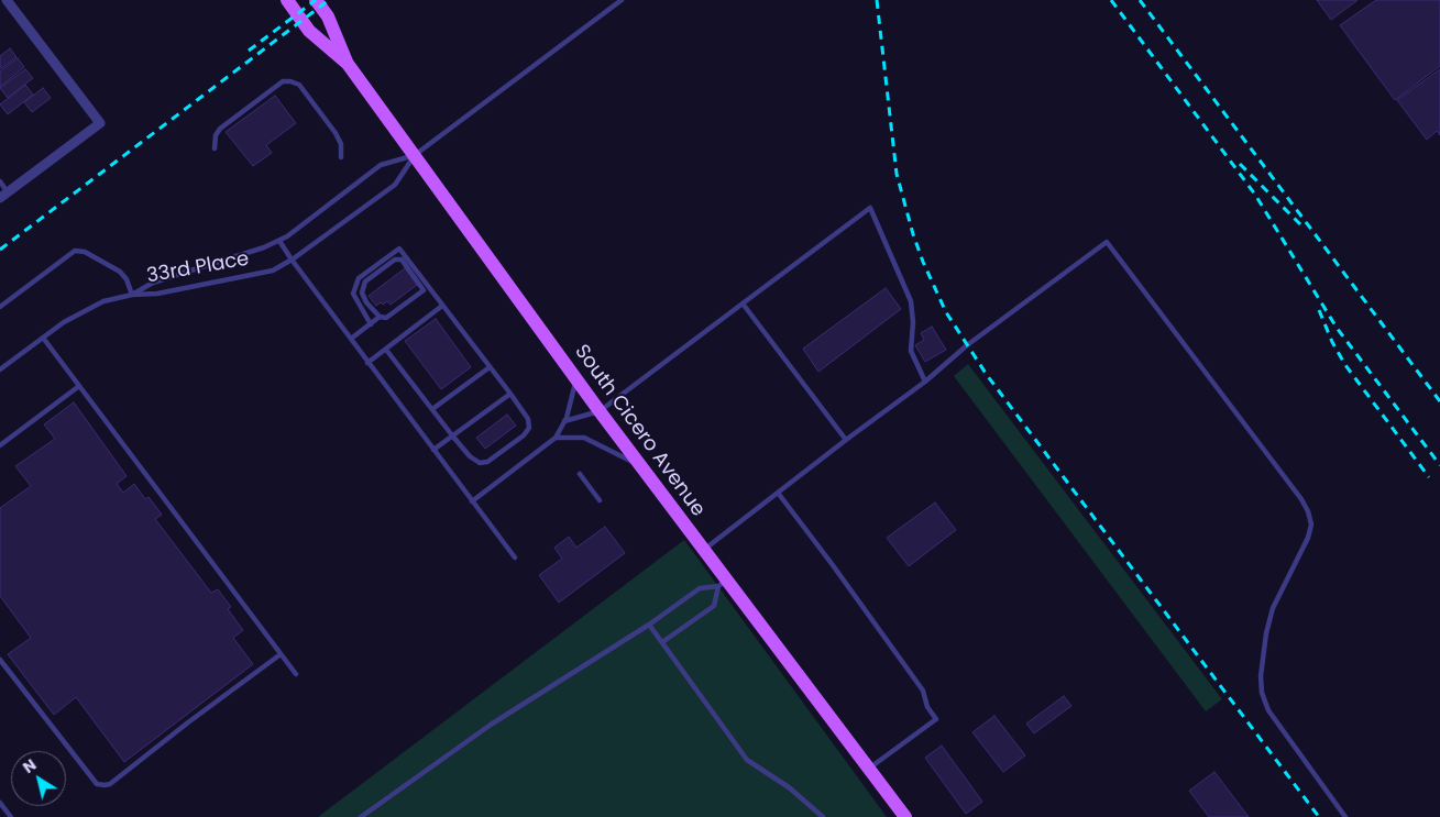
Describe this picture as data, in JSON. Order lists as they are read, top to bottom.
{
  "streets": {
    "main road": ["South Cicero Avenue"],
    "lane": ["33rd Place"]
  },
  "crossings": [
    ["33rd Place", "South Cicero Avenue"]
  ],
  "north": "top left"
}
